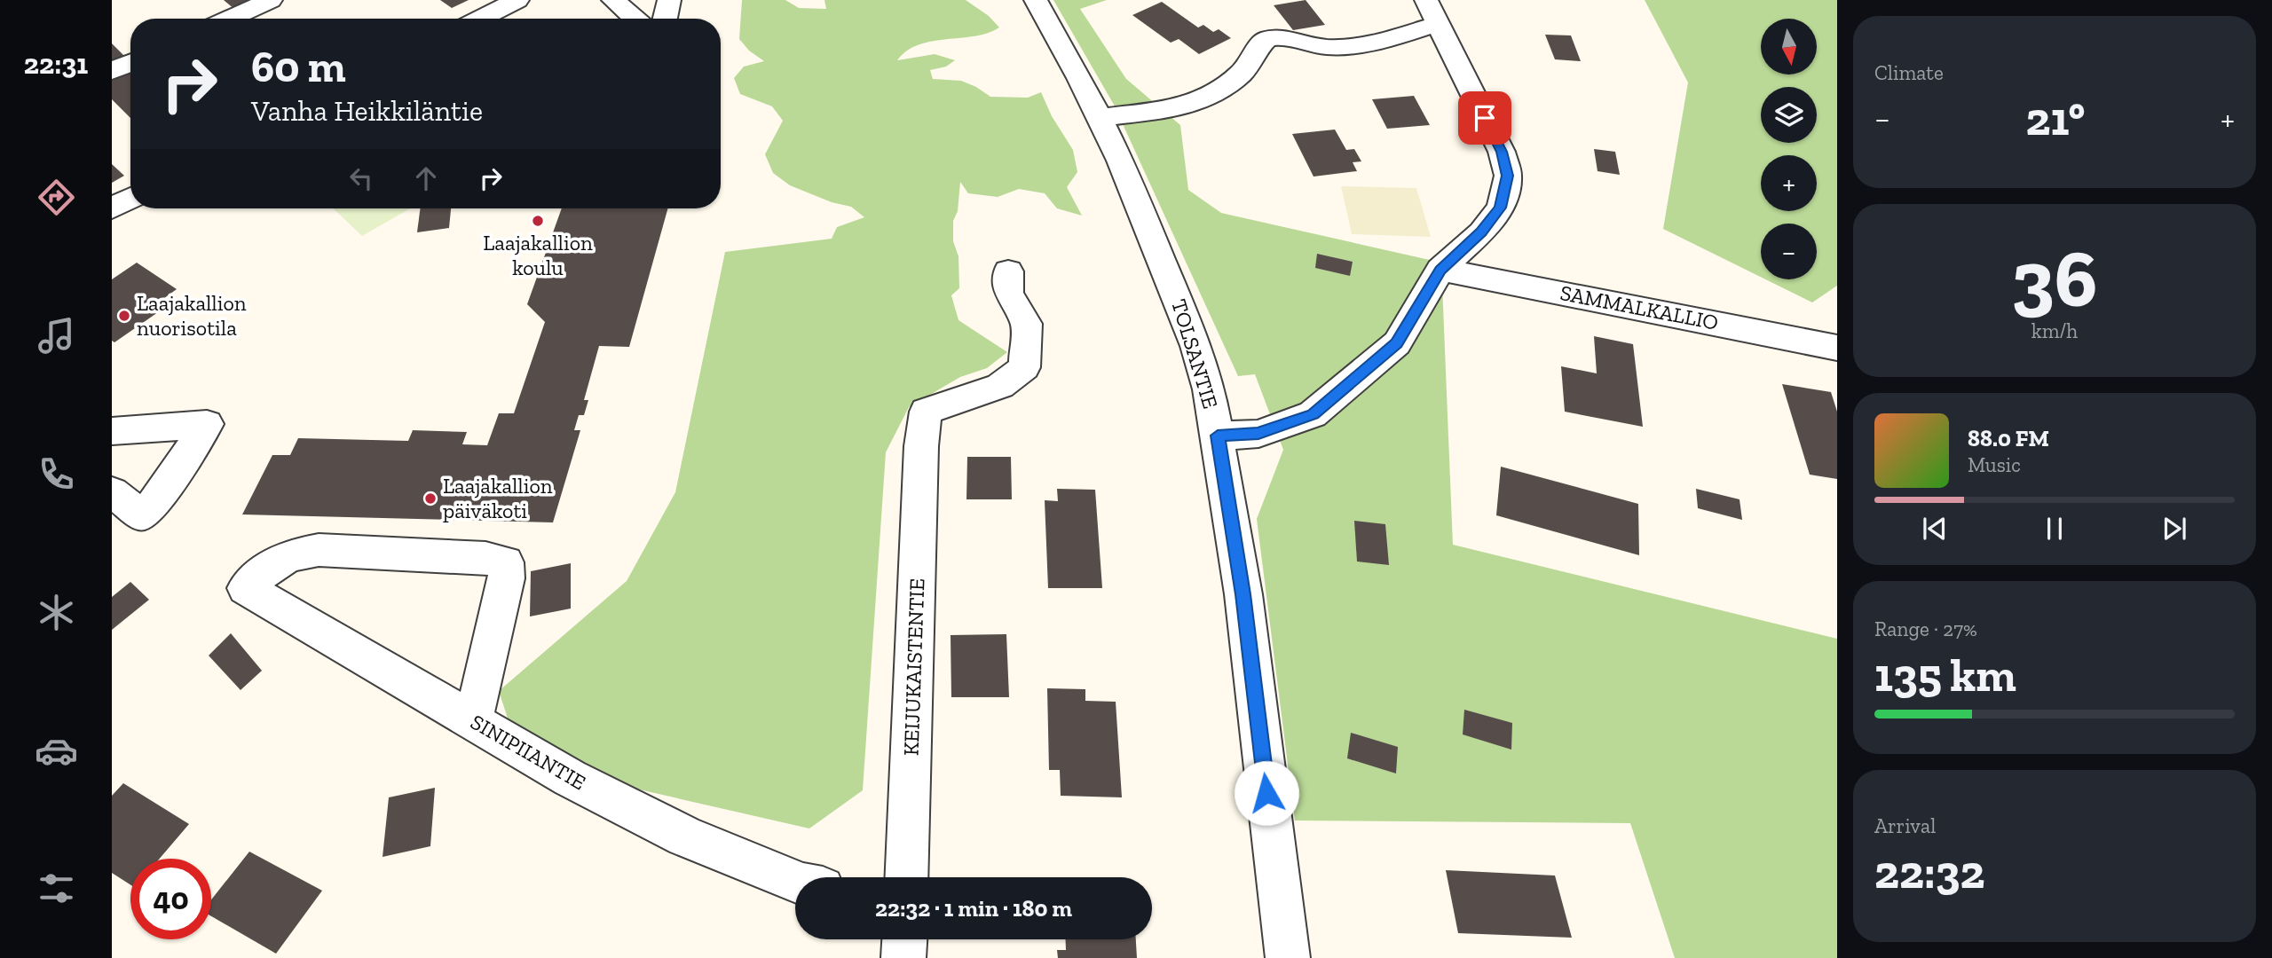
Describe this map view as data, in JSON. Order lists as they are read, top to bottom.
{
  "streets": {
    "street": [
      "SAMMALKALLIO",
      "TOLSANTIE",
      "KEIJUKAISTENTIE",
      "SINIPIIANTIE"
    ]
  },
  "places": ["Laajakallion koulu", "Laajakallion nuorisotila", "Laajakallion päiväkoti"],
  "north": "bottom",
  "page": {
    "tabs": "22:31",
    "tile": [
      "Climate",
      ["36", "km/h"],
      ["Range · 27%", "135 km"],
      ["Arrival", "22:32"]
    ],
    "map_buttons": ["+", "−"],
    "turn": ["60 m", "Vanha Heikkiläntie"],
    "heat": ["−", "21°", "+"],
    "song": ["88.0 FM", "Music"],
    "limit": "40",
    "trip": "22:32 · 1 min · 180 m"
  }
}
